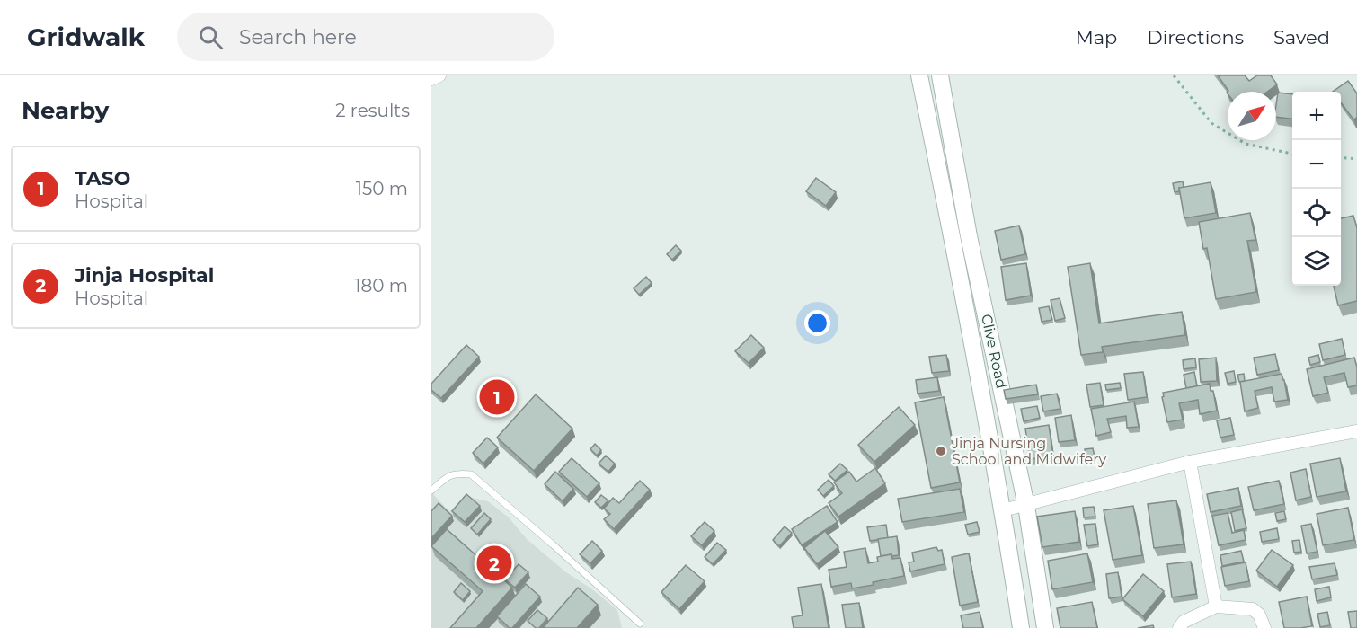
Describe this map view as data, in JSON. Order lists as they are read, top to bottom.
{
  "streets": {
    "street": ["Clive Road"]
  },
  "places": ["Jinja Nursing School and Midwifery"],
  "north": "top right",
  "page": {
    "header": "Gridwalk",
    "search": "Search here",
    "nav": ["Map", "Directions", "Saved"],
    "heading": ["Nearby", "2 results"],
    "map_buttons": ["+", "−"],
    "list": [
      {
        "mark": "1",
        "name": "TASO",
        "note": "Hospital",
        "value": "150 m"
      },
      {
        "mark": "2",
        "name": "Jinja Hospital",
        "note": "Hospital",
        "value": "180 m"
      }
    ],
    "pins": ["1", "2"]
  }
}
